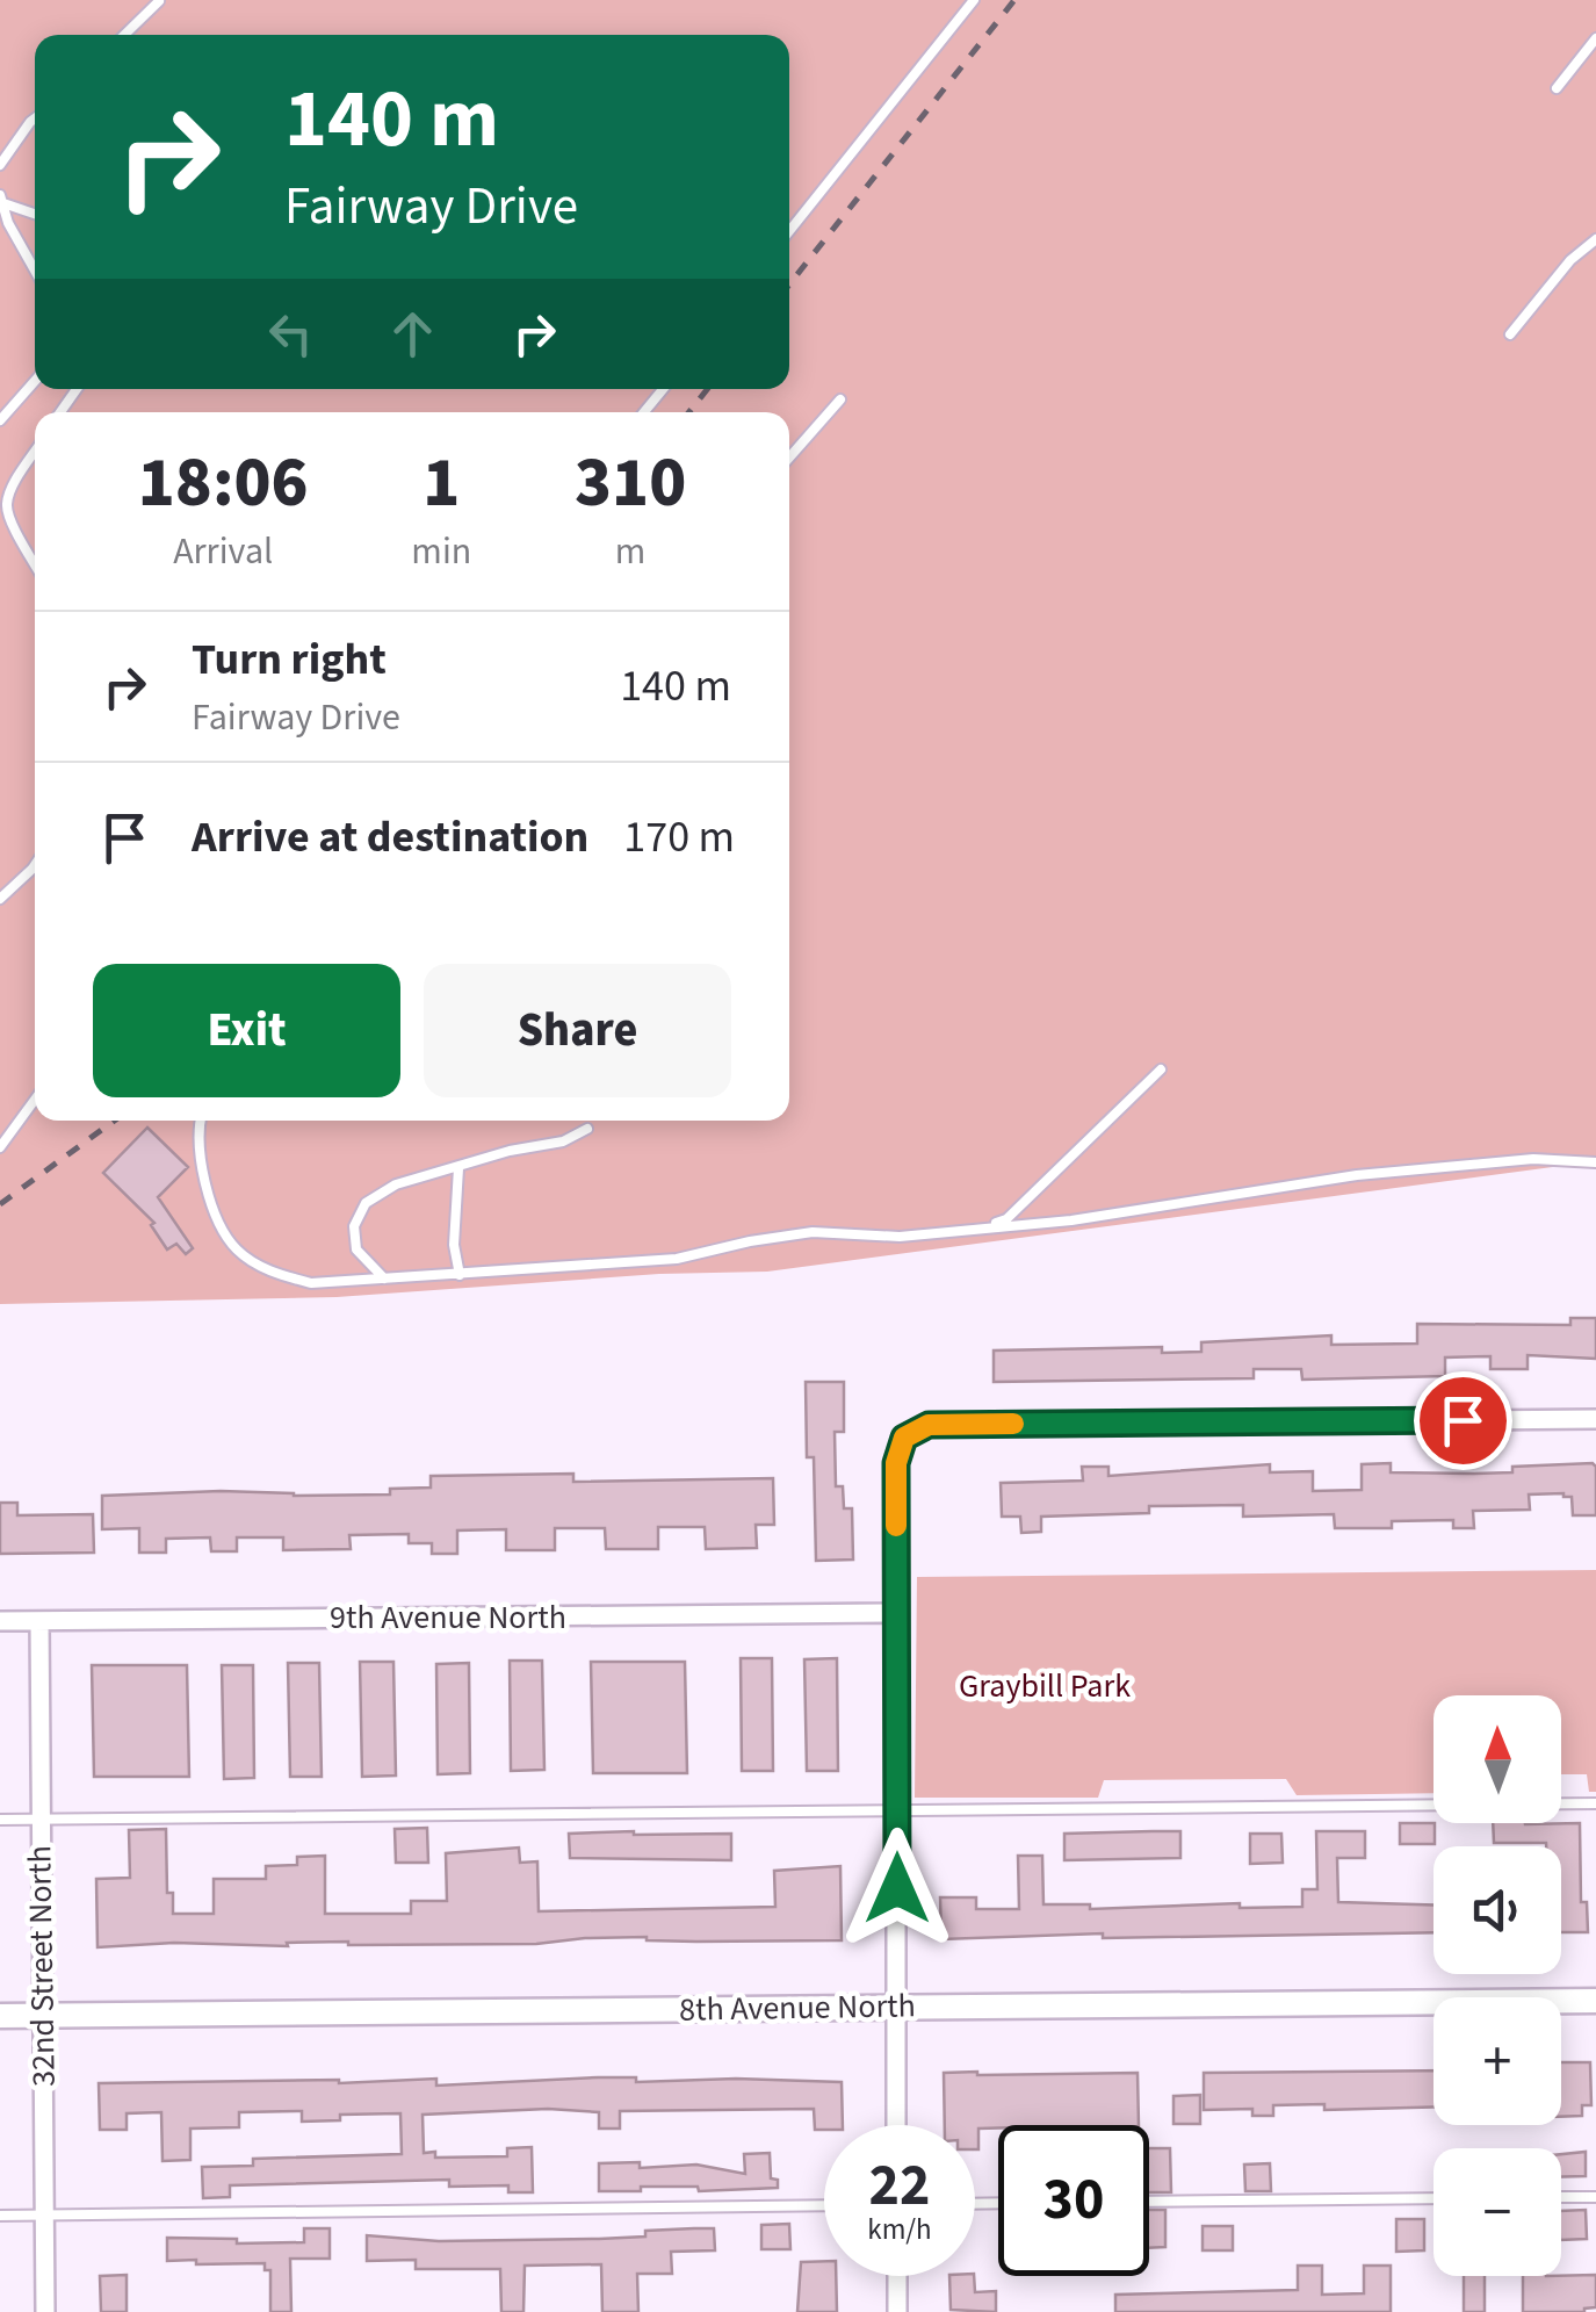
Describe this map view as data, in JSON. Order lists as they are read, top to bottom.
{
  "streets": {
    "street": ["9th Avenue North", "32nd Street North", "8th Avenue North"]
  },
  "crossings": [
    ["9th Avenue North", "32nd Street North"],
    ["32nd Street North", "8th Avenue North"]
  ],
  "parks": ["Graybill Park"],
  "north": "top",
  "page": {
    "turn": ["140 m", "Fairway Drive"],
    "eta": [
      "18:06",
      "Arrival",
      "1",
      "min",
      "310",
      "m"
    ],
    "list": [
      {
        "name": "Turn right",
        "note": "Fairway Drive",
        "value": "140 m"
      },
      {
        "name": "Arrive at destination",
        "value": "170 m"
      }
    ],
    "buttons": ["Exit", "Share"],
    "map_buttons": ["+", "−"],
    "speed": "22 km/h",
    "limit": "30"
  }
}
